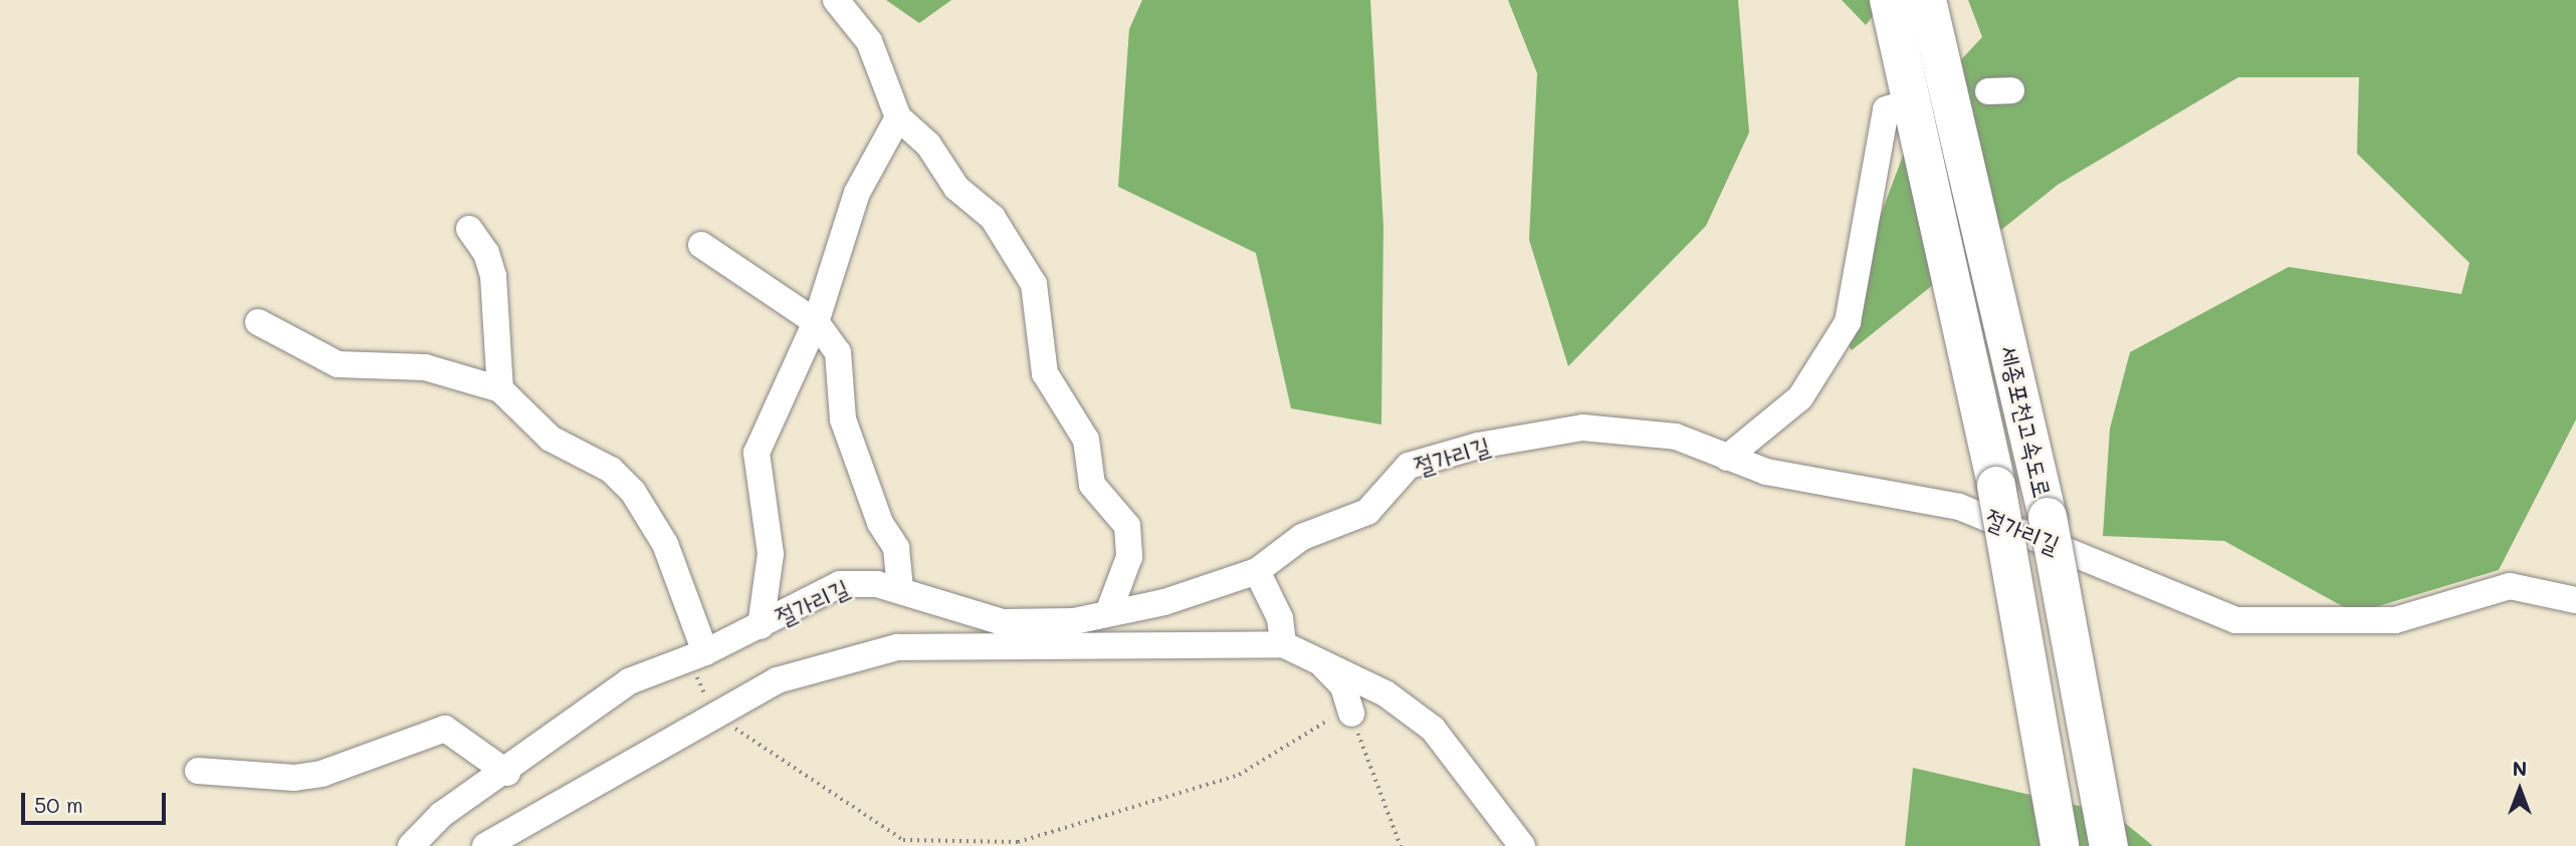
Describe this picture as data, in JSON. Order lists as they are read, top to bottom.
{
  "streets": {
    "highway": ["세종포천고속도로"],
    "street": ["절가리길"]
  },
  "scale_bar": "50 m",
  "north": "top"
}
